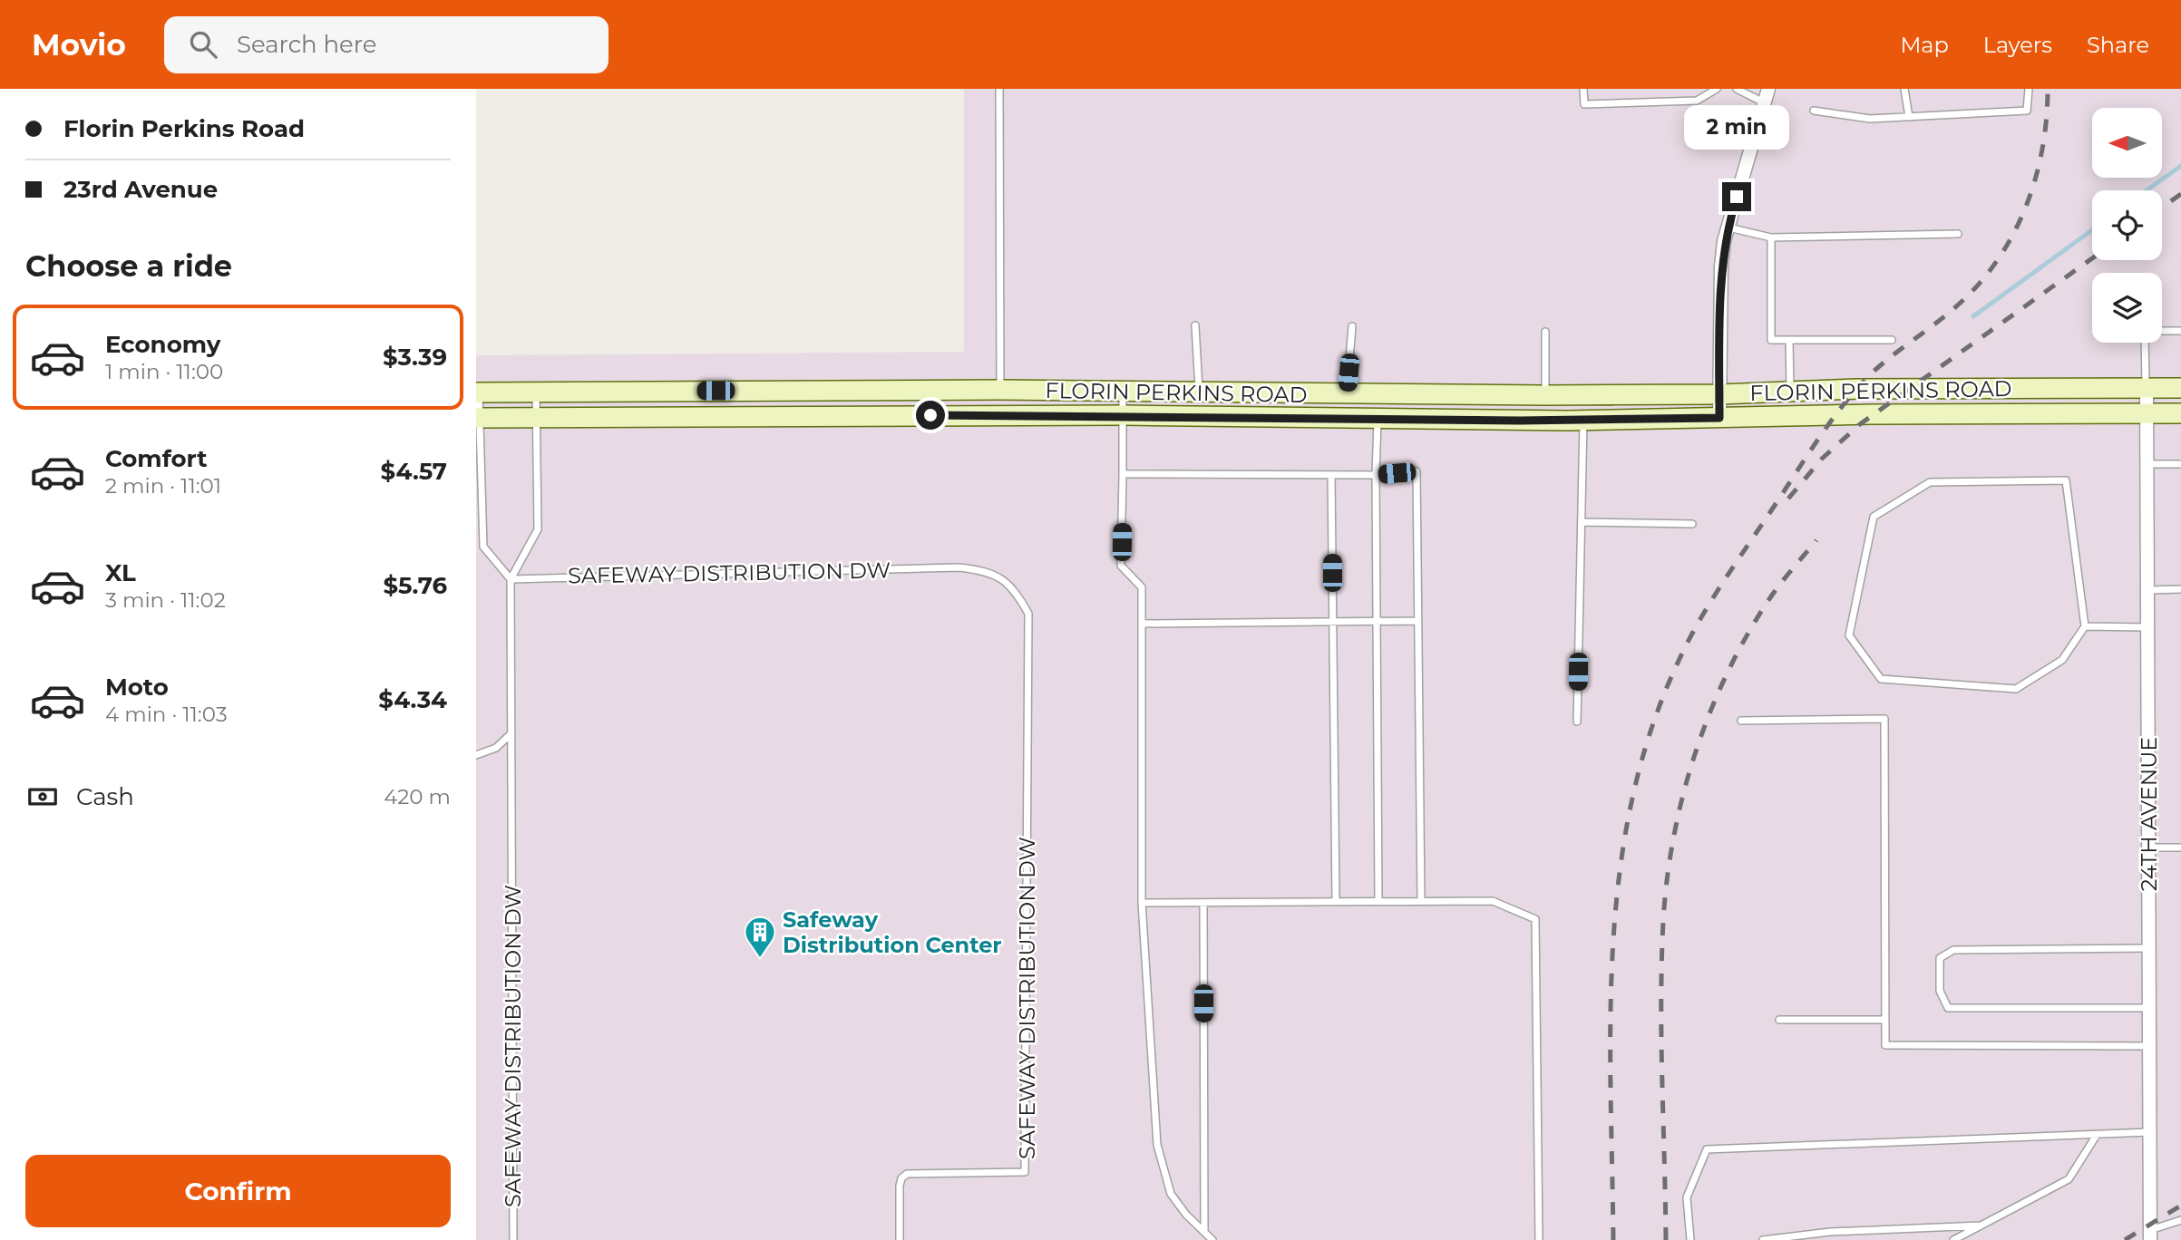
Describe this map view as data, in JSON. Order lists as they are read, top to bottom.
{
  "streets": {
    "main road": ["FLORIN PERKINS ROAD"],
    "street": ["24TH AVENUE"],
    "lane": ["SAFEWAY DISTRIBUTION DW"]
  },
  "crossings": [
    ["FLORIN PERKINS ROAD", "24TH AVENUE"]
  ],
  "places": {
    "building": ["Safeway Distribution Center"]
  },
  "north": "left",
  "page": {
    "header": "Movio",
    "search": "Search here",
    "nav": ["Map", "Layers", "Share"],
    "banner": ["Florin Perkins Road", "23rd Avenue"],
    "bubble": "2 min",
    "heading": "Choose a ride",
    "list": [
      {
        "name": "Economy",
        "note": "1 min · 11:00",
        "value": "$3.39"
      },
      {
        "name": "Comfort",
        "note": "2 min · 11:01",
        "value": "$4.57"
      },
      {
        "name": "XL",
        "note": "3 min · 11:02",
        "value": "$5.76"
      },
      {
        "name": "Moto",
        "note": "4 min · 11:03",
        "value": "$4.34"
      }
    ],
    "pay": ["Cash", "420 m"],
    "buttons": "Confirm"
  }
}
